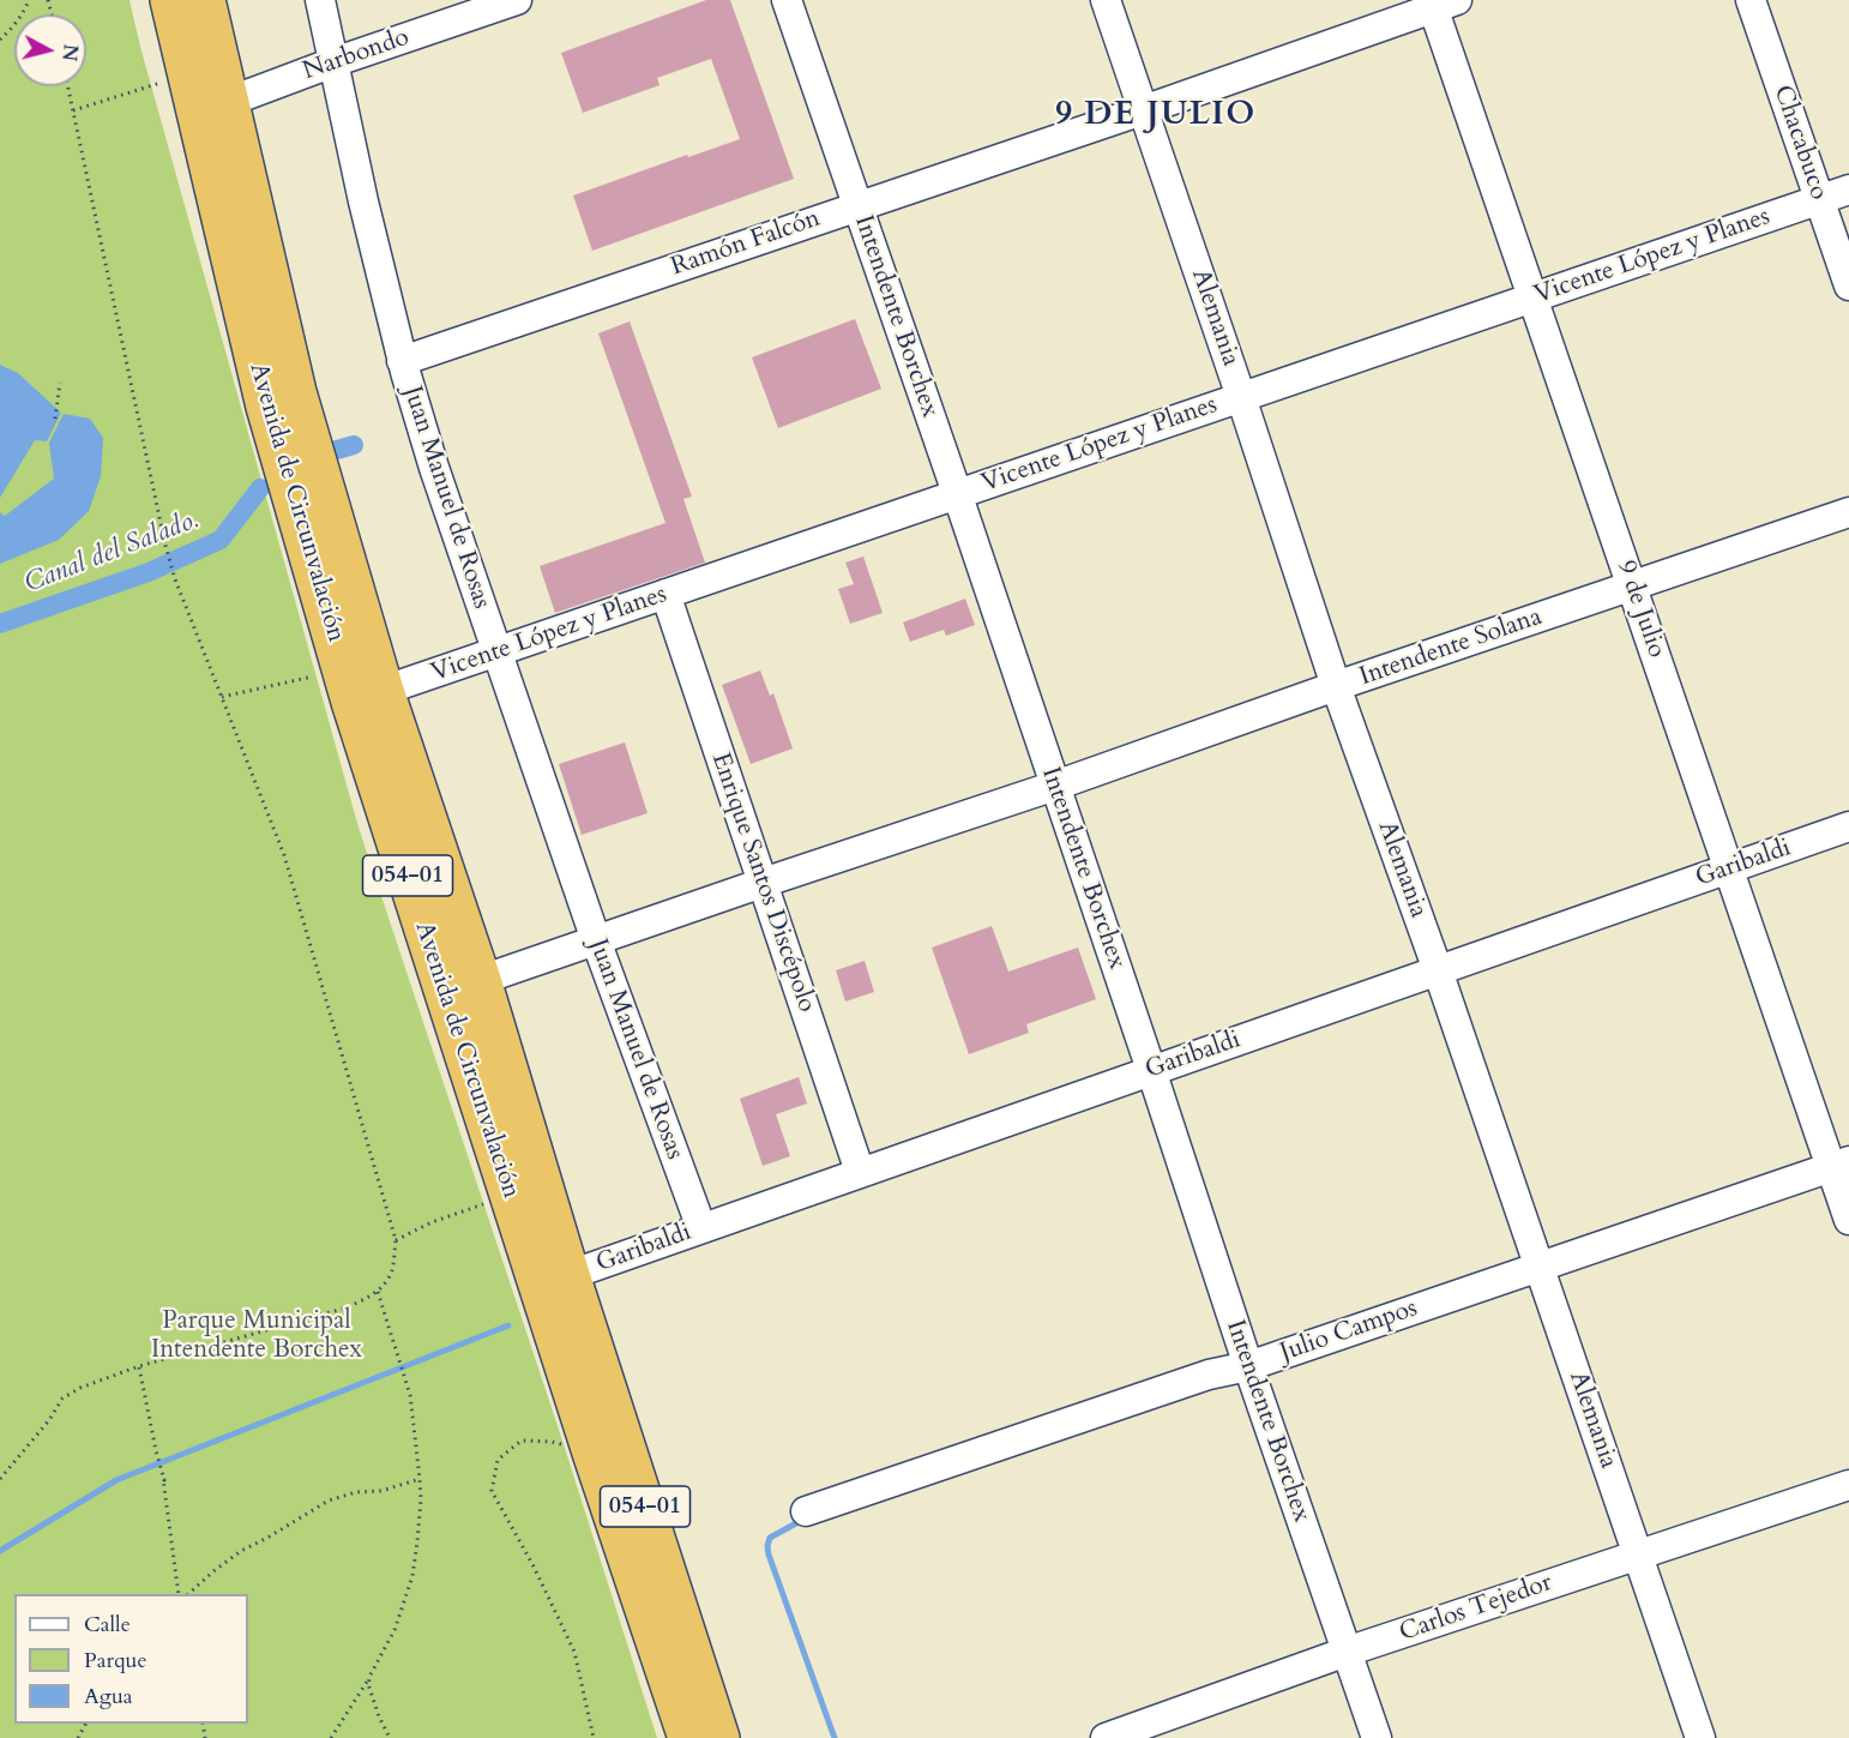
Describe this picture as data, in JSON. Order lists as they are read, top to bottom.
{
  "streets": {
    "highway": ["Avenida de Circunvalación", "054-01"],
    "street": [
      "Narbondo",
      "Chacabuco",
      "Ramón Falcón",
      "Vicente López y Planes",
      "Intendente Borchex",
      "Alemania",
      "Juan Manuel de Rosas",
      "9 de Julio",
      "Intendente Solana",
      "Garibaldi",
      "Enrique Santos Discépolo",
      "Julio Campos",
      "Carlos Tejedor"
    ]
  },
  "crossings": [
    ["Narbondo", "Juan Manuel de Rosas"],
    ["Narbondo", "Avenida de Circunvalación"],
    ["Chacabuco", "Vicente López y Planes"],
    ["Ramón Falcón", "Intendente Borchex"],
    ["Ramón Falcón", "Alemania"],
    ["Ramón Falcón", "Juan Manuel de Rosas"],
    ["Ramón Falcón", "9 de Julio"],
    ["Vicente López y Planes", "Intendente Borchex"],
    ["Vicente López y Planes", "Alemania"],
    ["Vicente López y Planes", "Juan Manuel de Rosas"],
    ["Vicente López y Planes", "Avenida de Circunvalación"],
    ["Vicente López y Planes", "9 de Julio"],
    ["Vicente López y Planes", "Enrique Santos Discépolo"],
    ["Intendente Borchex", "Intendente Solana"],
    ["Intendente Borchex", "Garibaldi"],
    ["Intendente Borchex", "Julio Campos"],
    ["Intendente Borchex", "Carlos Tejedor"],
    ["Alemania", "Intendente Solana"],
    ["Alemania", "Garibaldi"],
    ["Alemania", "Julio Campos"],
    ["Alemania", "Carlos Tejedor"],
    ["Juan Manuel de Rosas", "Intendente Solana"],
    ["Juan Manuel de Rosas", "Garibaldi"],
    ["Avenida de Circunvalación", "Intendente Solana"],
    ["Avenida de Circunvalación", "Garibaldi"],
    ["9 de Julio", "Intendente Solana"],
    ["9 de Julio", "Garibaldi"],
    ["9 de Julio", "Julio Campos"],
    ["Intendente Solana", "Enrique Santos Discépolo"],
    ["Garibaldi", "Enrique Santos Discépolo"]
  ],
  "districts": ["9 DE JULIO"],
  "water": ["Canal del Salado."],
  "parks": ["Parque Municipal Intendente Borchex"],
  "legend": ["Calle", "Parque", "Agua"],
  "north": "right"
}
